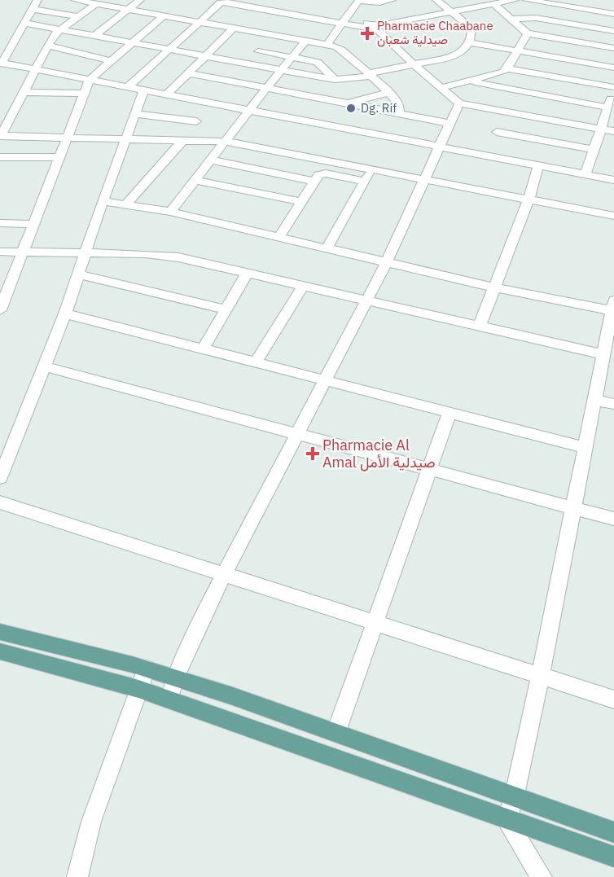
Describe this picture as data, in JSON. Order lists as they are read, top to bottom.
{
  "places": {
    "health": ["Pharmacie Chaabane صيدلية شعبان", "Pharmacie Al Amal صيدلية الأمل"],
    "other": ["Dg. Rif"]
  }
}
